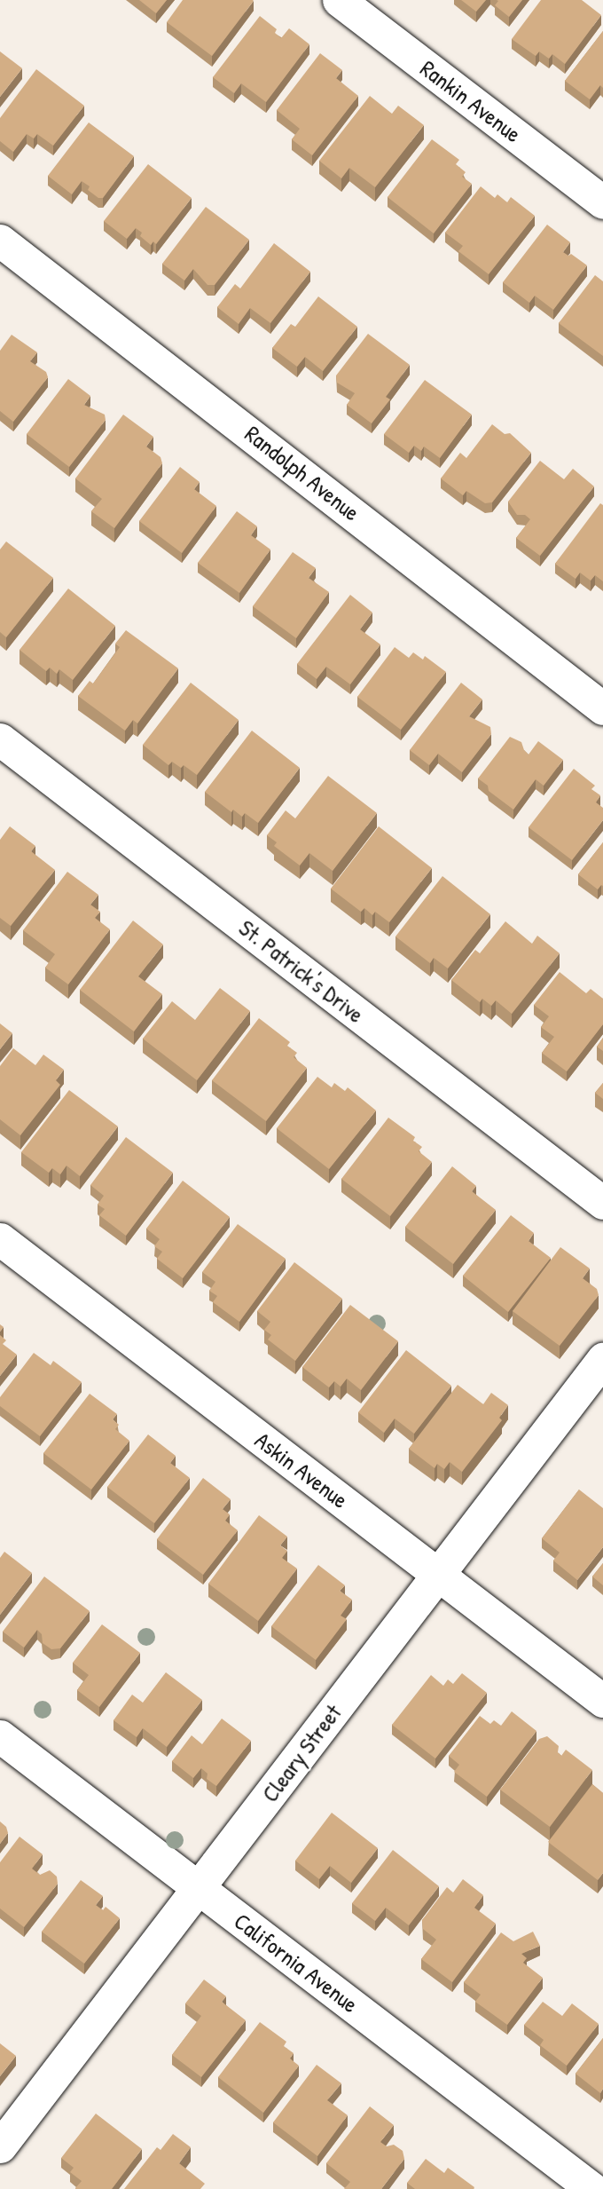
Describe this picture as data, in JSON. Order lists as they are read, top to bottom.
{
  "streets": {
    "street": [
      "Rankin Avenue",
      "Randolph Avenue",
      "St. Patrick's Drive",
      "Askin Avenue",
      "Cleary Street",
      "California Avenue"
    ]
  },
  "crossings": [
    ["Askin Avenue", "Cleary Street"],
    ["Cleary Street", "California Avenue"]
  ]
}
